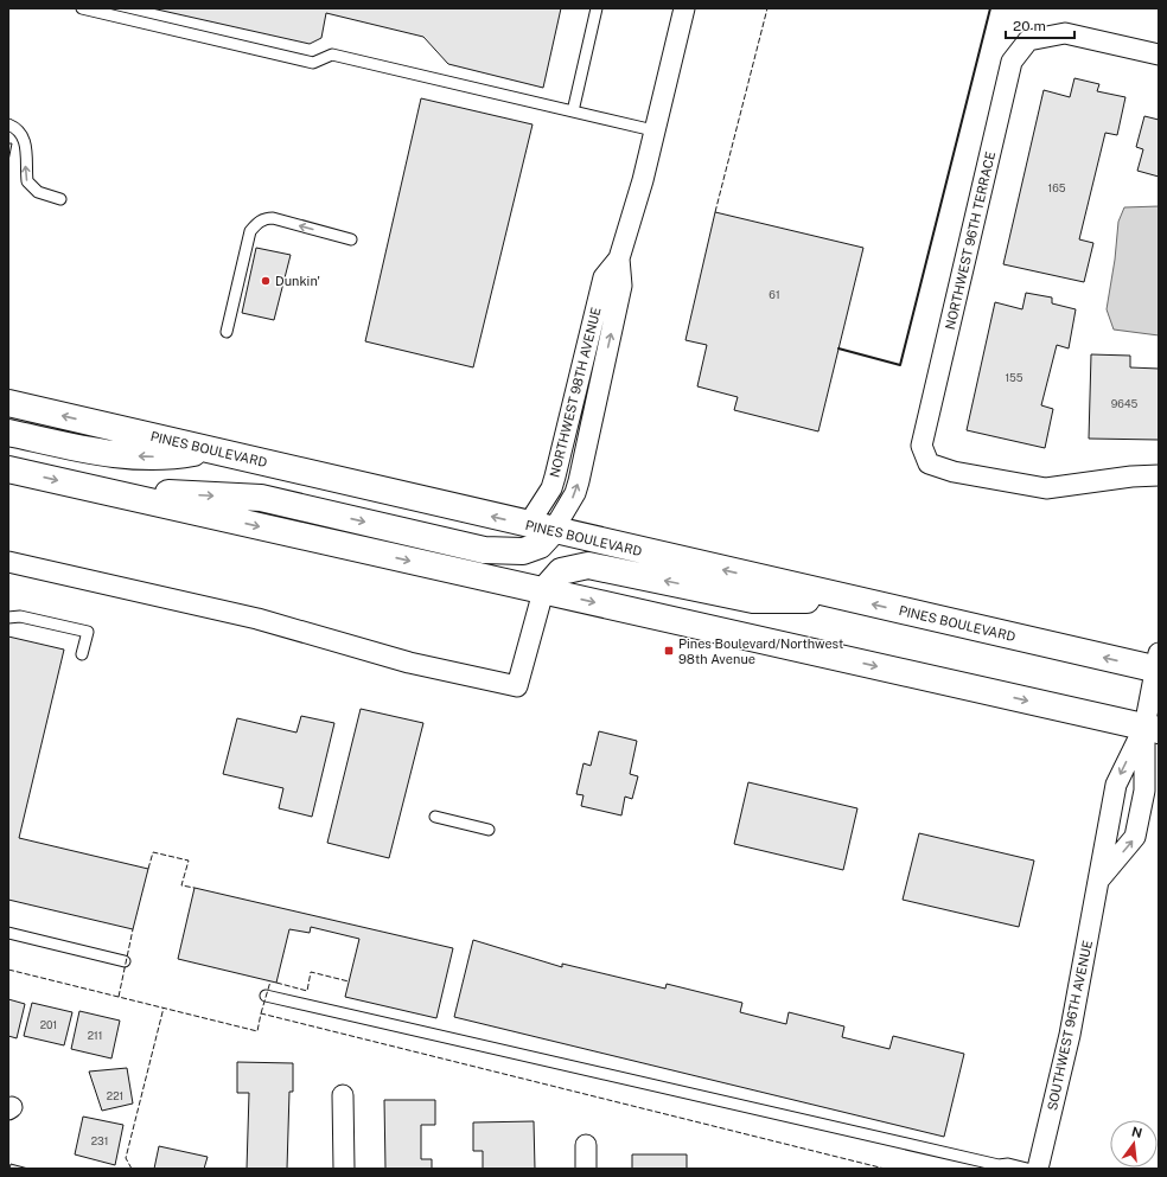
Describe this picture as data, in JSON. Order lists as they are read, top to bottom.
{
  "streets": {
    "highway": ["PINES BOULEVARD"],
    "street": ["NORTHWEST 96TH TERRACE", "NORTHWEST 98TH AVENUE", "SOUTHWEST 96TH AVENUE"]
  },
  "crossings": [
    ["NORTHWEST 98TH AVENUE", "PINES BOULEVARD"],
    ["PINES BOULEVARD", "SOUTHWEST 96TH AVENUE"]
  ],
  "places": {
    "other": ["Dunkin'"],
    "transit": ["Pines Boulevard/Northwest 98th Avenue"]
  },
  "house_numbers": [
    "165",
    "61",
    "155",
    "9645",
    "201",
    "211",
    "221",
    "231"
  ],
  "scale_bar": "20 m",
  "north": "top"
}
